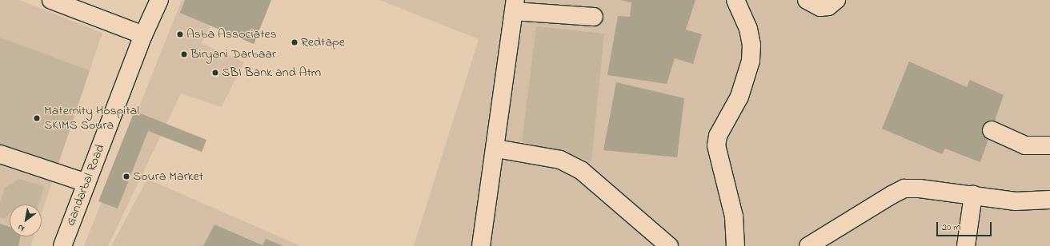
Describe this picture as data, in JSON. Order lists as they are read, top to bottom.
{
  "streets": {
    "main road": ["Gandarbal Road"]
  },
  "places": [
    "Asba Associates",
    "Redtape",
    "Biryani Darbaar",
    "SBI Bank and Atm",
    "Maternity Hospital SKIMS Soura",
    "Soura Market"
  ],
  "scale_bar": "20 m",
  "north": "bottom left"
}
